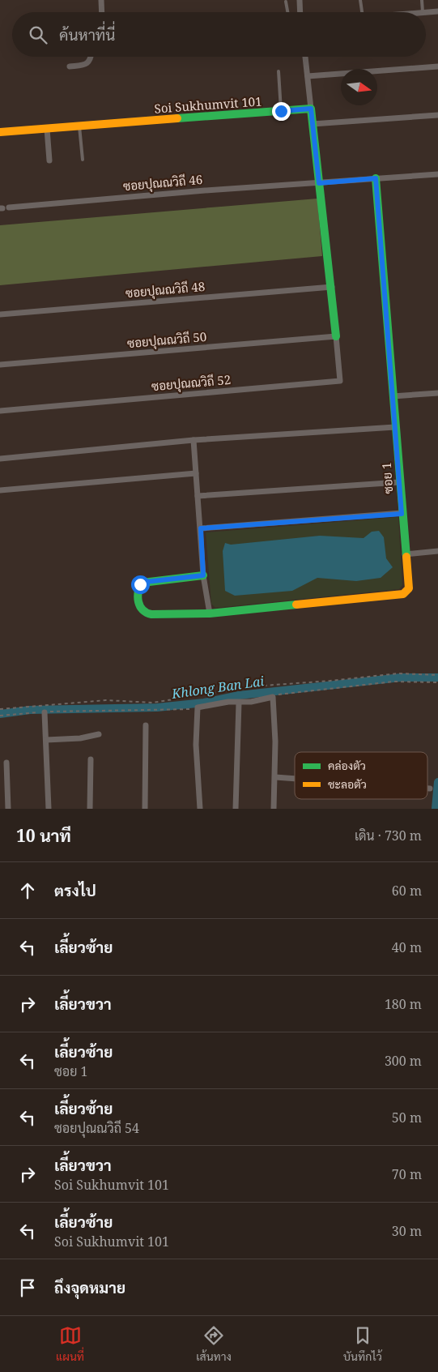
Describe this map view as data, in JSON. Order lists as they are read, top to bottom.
{
  "streets": {
    "street": [
      "Soi Sukhumvit 101",
      "ซอยปุณณวิถี 46",
      "ซอยปุณณวิถี 48",
      "ซอยปุณณวิถี 50",
      "ซอยปุณณวิถี 52",
      "ซอย 1"
    ]
  },
  "crossings": [
    ["ซอยปุณณวิถี 46", "ซอย 1"],
    ["ซอยปุณณวิถี 50", "ซอยปุณณวิถี 52"]
  ],
  "water": ["Khlong Ban Lai"],
  "legend": ["คล่องตัว", "ชะลอตัว"],
  "north": "right",
  "page": {
    "search": "ค้นหาที่นี่",
    "heading": ["10 นาที", "เดิน · 730 m"],
    "list": [
      ["ตรงไป", "60 m"],
      ["เลี้ยวซ้าย", "40 m"],
      ["เลี้ยวขวา", "180 m"],
      ["เลี้ยวซ้าย", "ซอย 1", "300 m"],
      ["เลี้ยวซ้าย", "ซอยปุณณวิถี 54", "50 m"],
      ["เลี้ยวขวา", "Soi Sukhumvit 101", "70 m"],
      ["เลี้ยวซ้าย", "Soi Sukhumvit 101", "30 m"],
      "ถึงจุดหมาย"
    ],
    "nav": ["แผนที่", "เส้นทาง", "บันทึกไว้"]
  }
}
